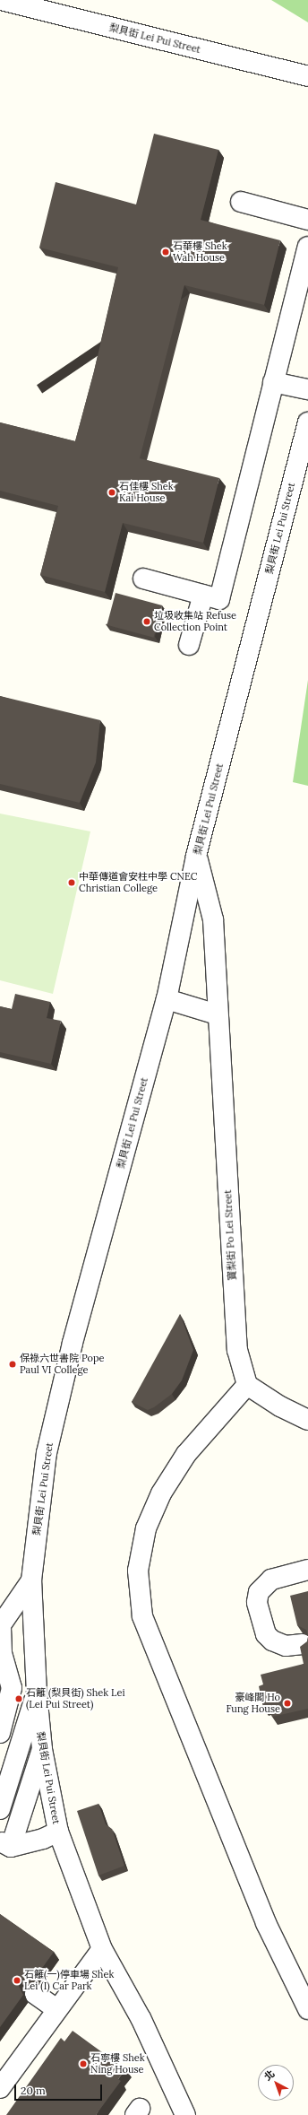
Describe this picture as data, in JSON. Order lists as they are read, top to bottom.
{
  "streets": {
    "street": ["梨貝街 Lei Pui Street", "寶梨街 Po Lei Street"]
  },
  "crossings": [
    ["梨貝街 Lei Pui Street", "寶梨街 Po Lei Street"]
  ],
  "places": [
    "石華樓 Shek Wah House",
    "石佳樓 Shek Kai House",
    "垃圾收集站 Refuse Collection Point",
    "中華傳道會安柱中學 CNEC Christian College",
    "保祿六世書院 Pope Paul VI College",
    "石籬 (梨貝街) Shek Lei (Lei Pui Street)",
    "豪峰閣 Ho Fung House",
    "石籬(一)停車場 Shek Lei (I) Car Park",
    "石寧樓 Shek Ning House"
  ],
  "scale_bar": "20 m",
  "north": "top left"
}
